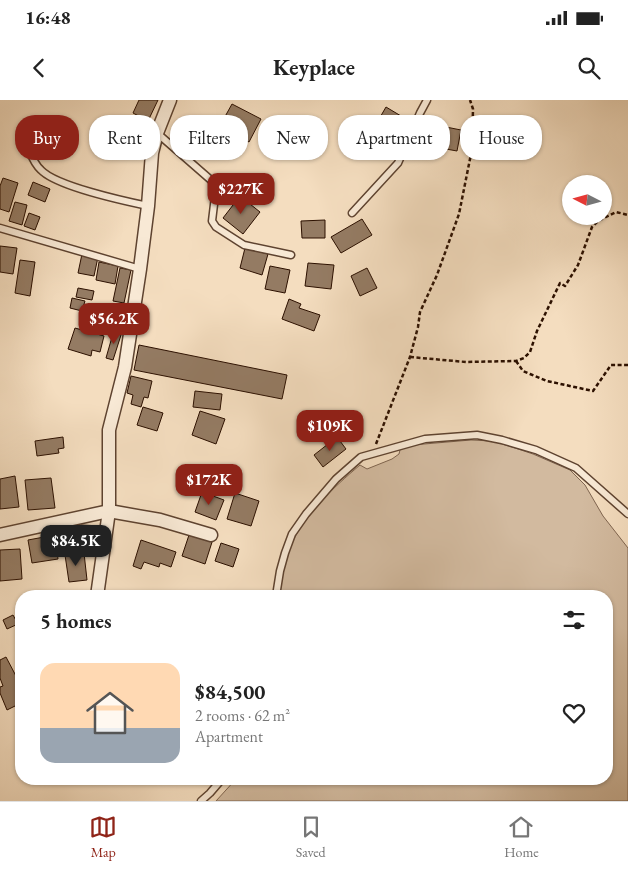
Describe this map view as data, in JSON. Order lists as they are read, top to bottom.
{
  "north": "left",
  "page": {
    "status": "16:48",
    "header": "Keyplace",
    "chip": [
      "Buy",
      "Rent",
      "Filters",
      "New",
      "Apartment",
      "House"
    ],
    "price": [
      "$227K",
      "$56.2K",
      "$109K",
      "$172K",
      "$84.5K"
    ],
    "heading": "5 homes",
    "list": [
      {
        "name": "$84,500",
        "note": "2 rooms · 62 m² · Apartment"
      }
    ],
    "tabs": ["Map", "Saved", "Home"]
  }
}
